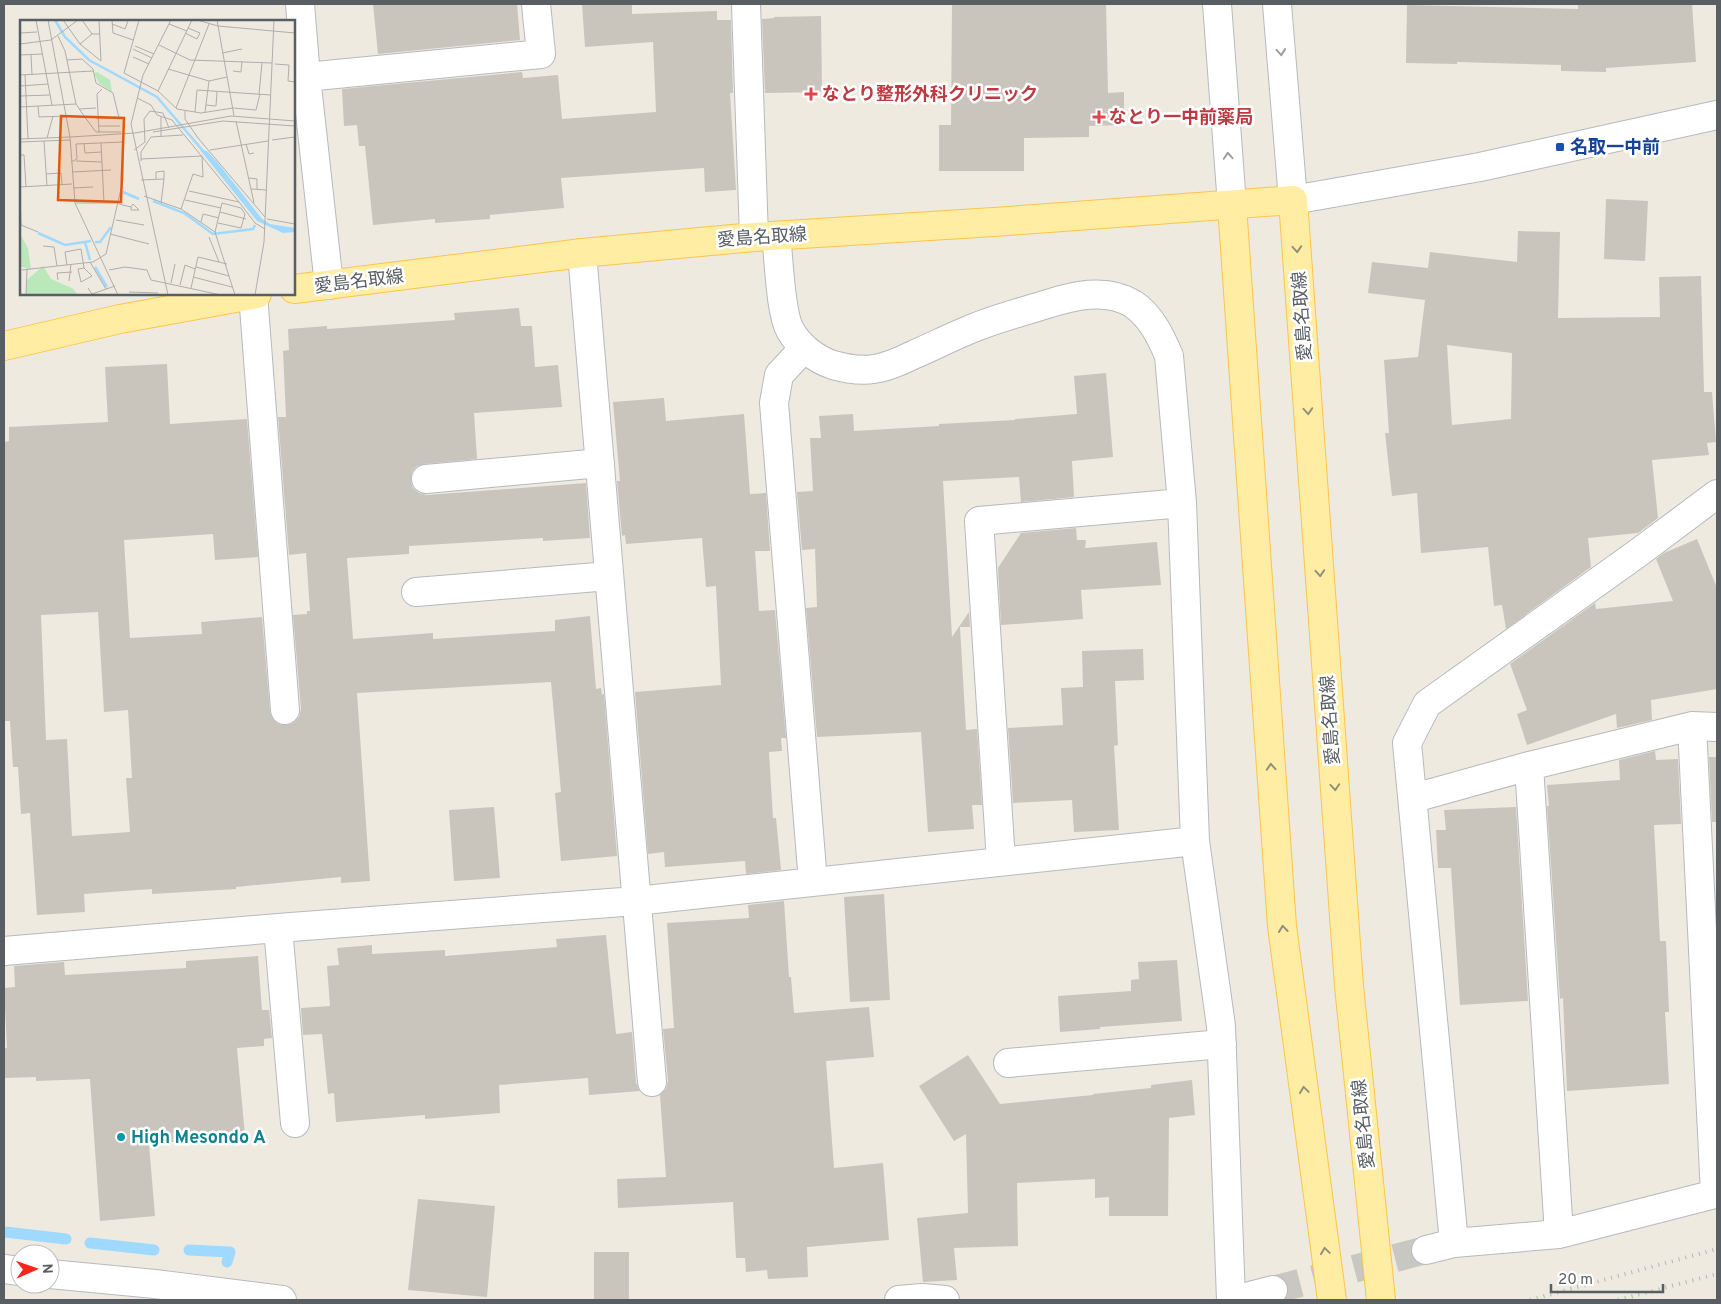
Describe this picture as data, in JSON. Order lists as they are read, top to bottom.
{
  "streets": {
    "main road": ["愛島名取線"]
  },
  "places": {
    "health": ["なとり整形外科クリニック", "なとり一中前薬局"],
    "transit": ["名取一中前"],
    "other": ["High Mesondo A"]
  },
  "scale_bar": "20 m",
  "north": "right"
}
